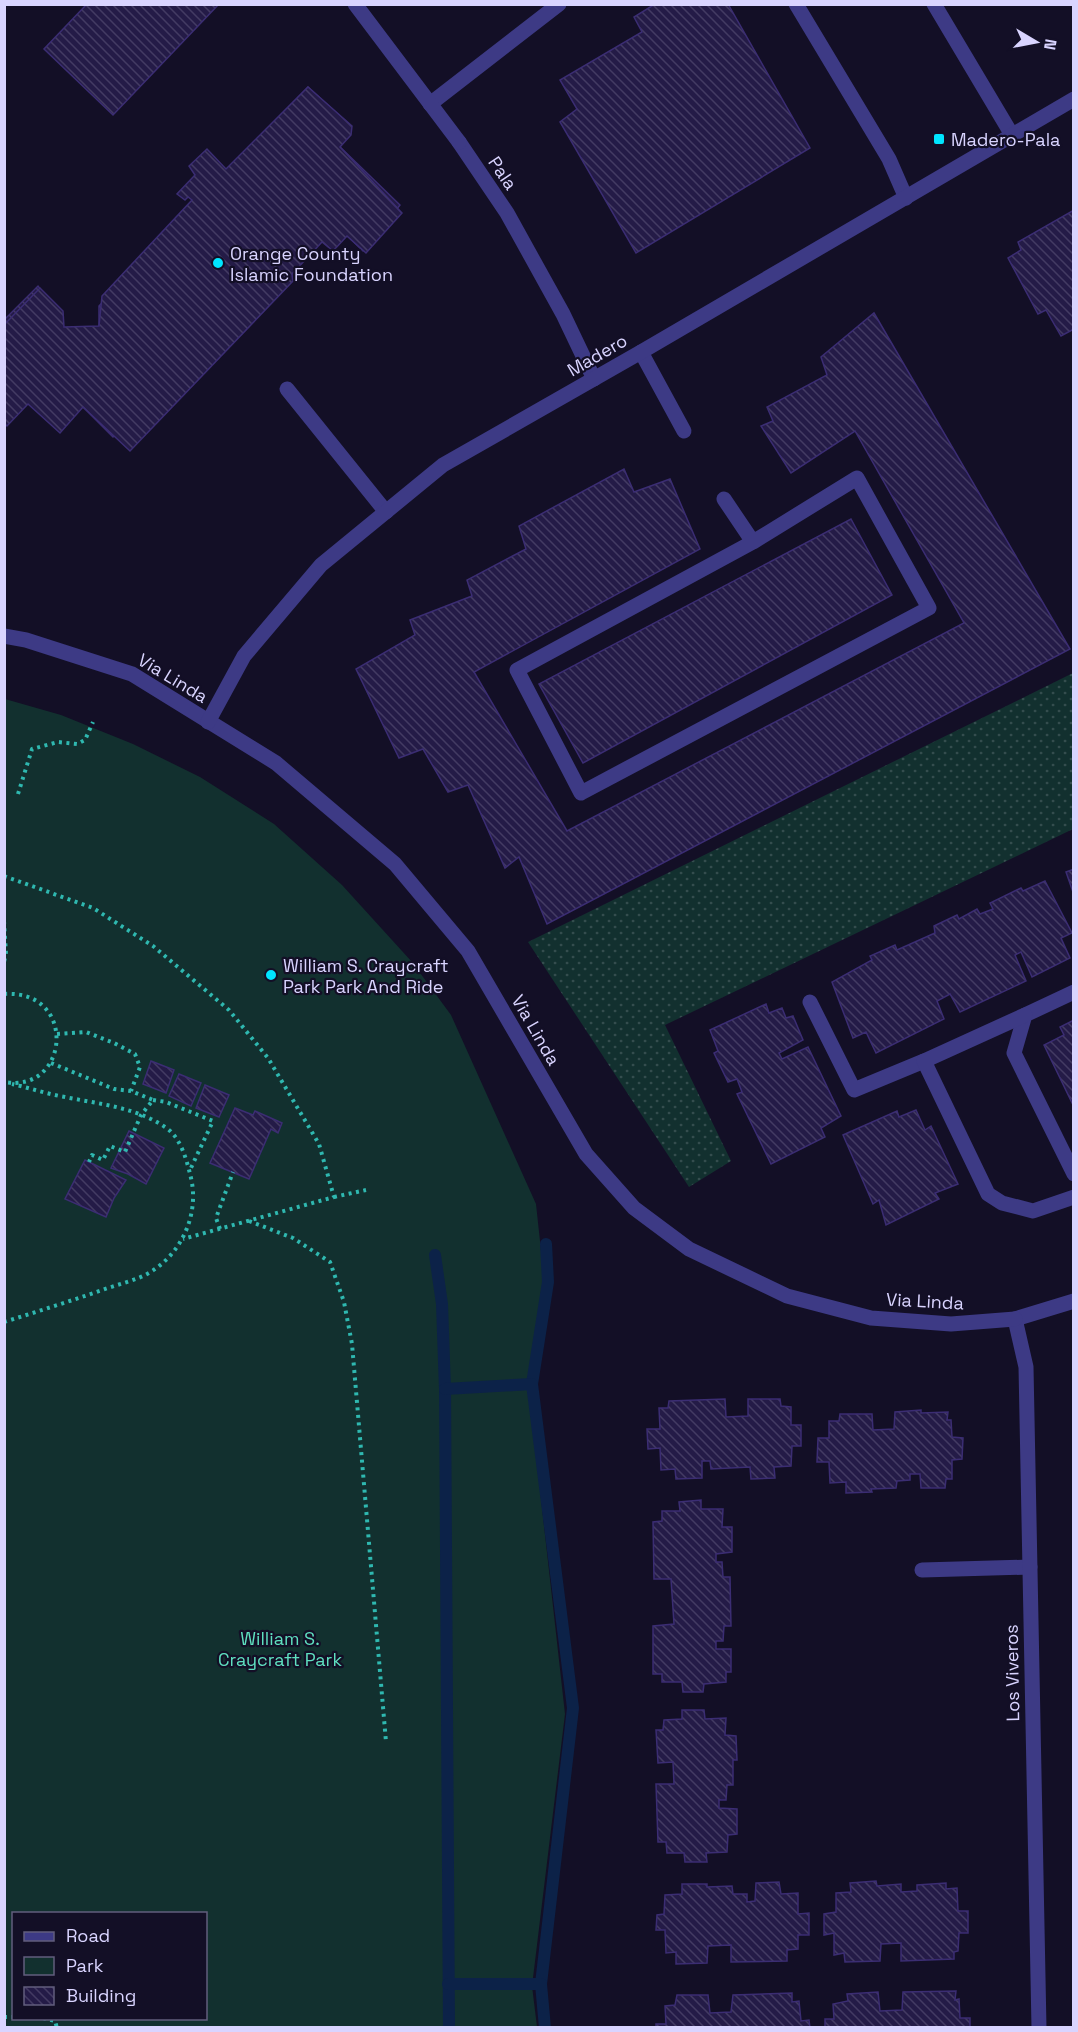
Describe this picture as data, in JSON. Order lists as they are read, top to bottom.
{
  "streets": {
    "street": [
      "Pala",
      "Madero",
      "Via Linda",
      "Los Viveros"
    ]
  },
  "crossings": [
    ["Pala", "Madero"],
    ["Madero", "Via Linda"],
    ["Via Linda", "Los Viveros"]
  ],
  "parks": ["William S. Craycraft Park"],
  "places": {
    "transit": ["Madero-Pala"],
    "other": ["Orange County Islamic Foundation", "William S. Craycraft Park Park And Ride"]
  },
  "legend": ["Road", "Park", "Building"],
  "north": "right"
}
